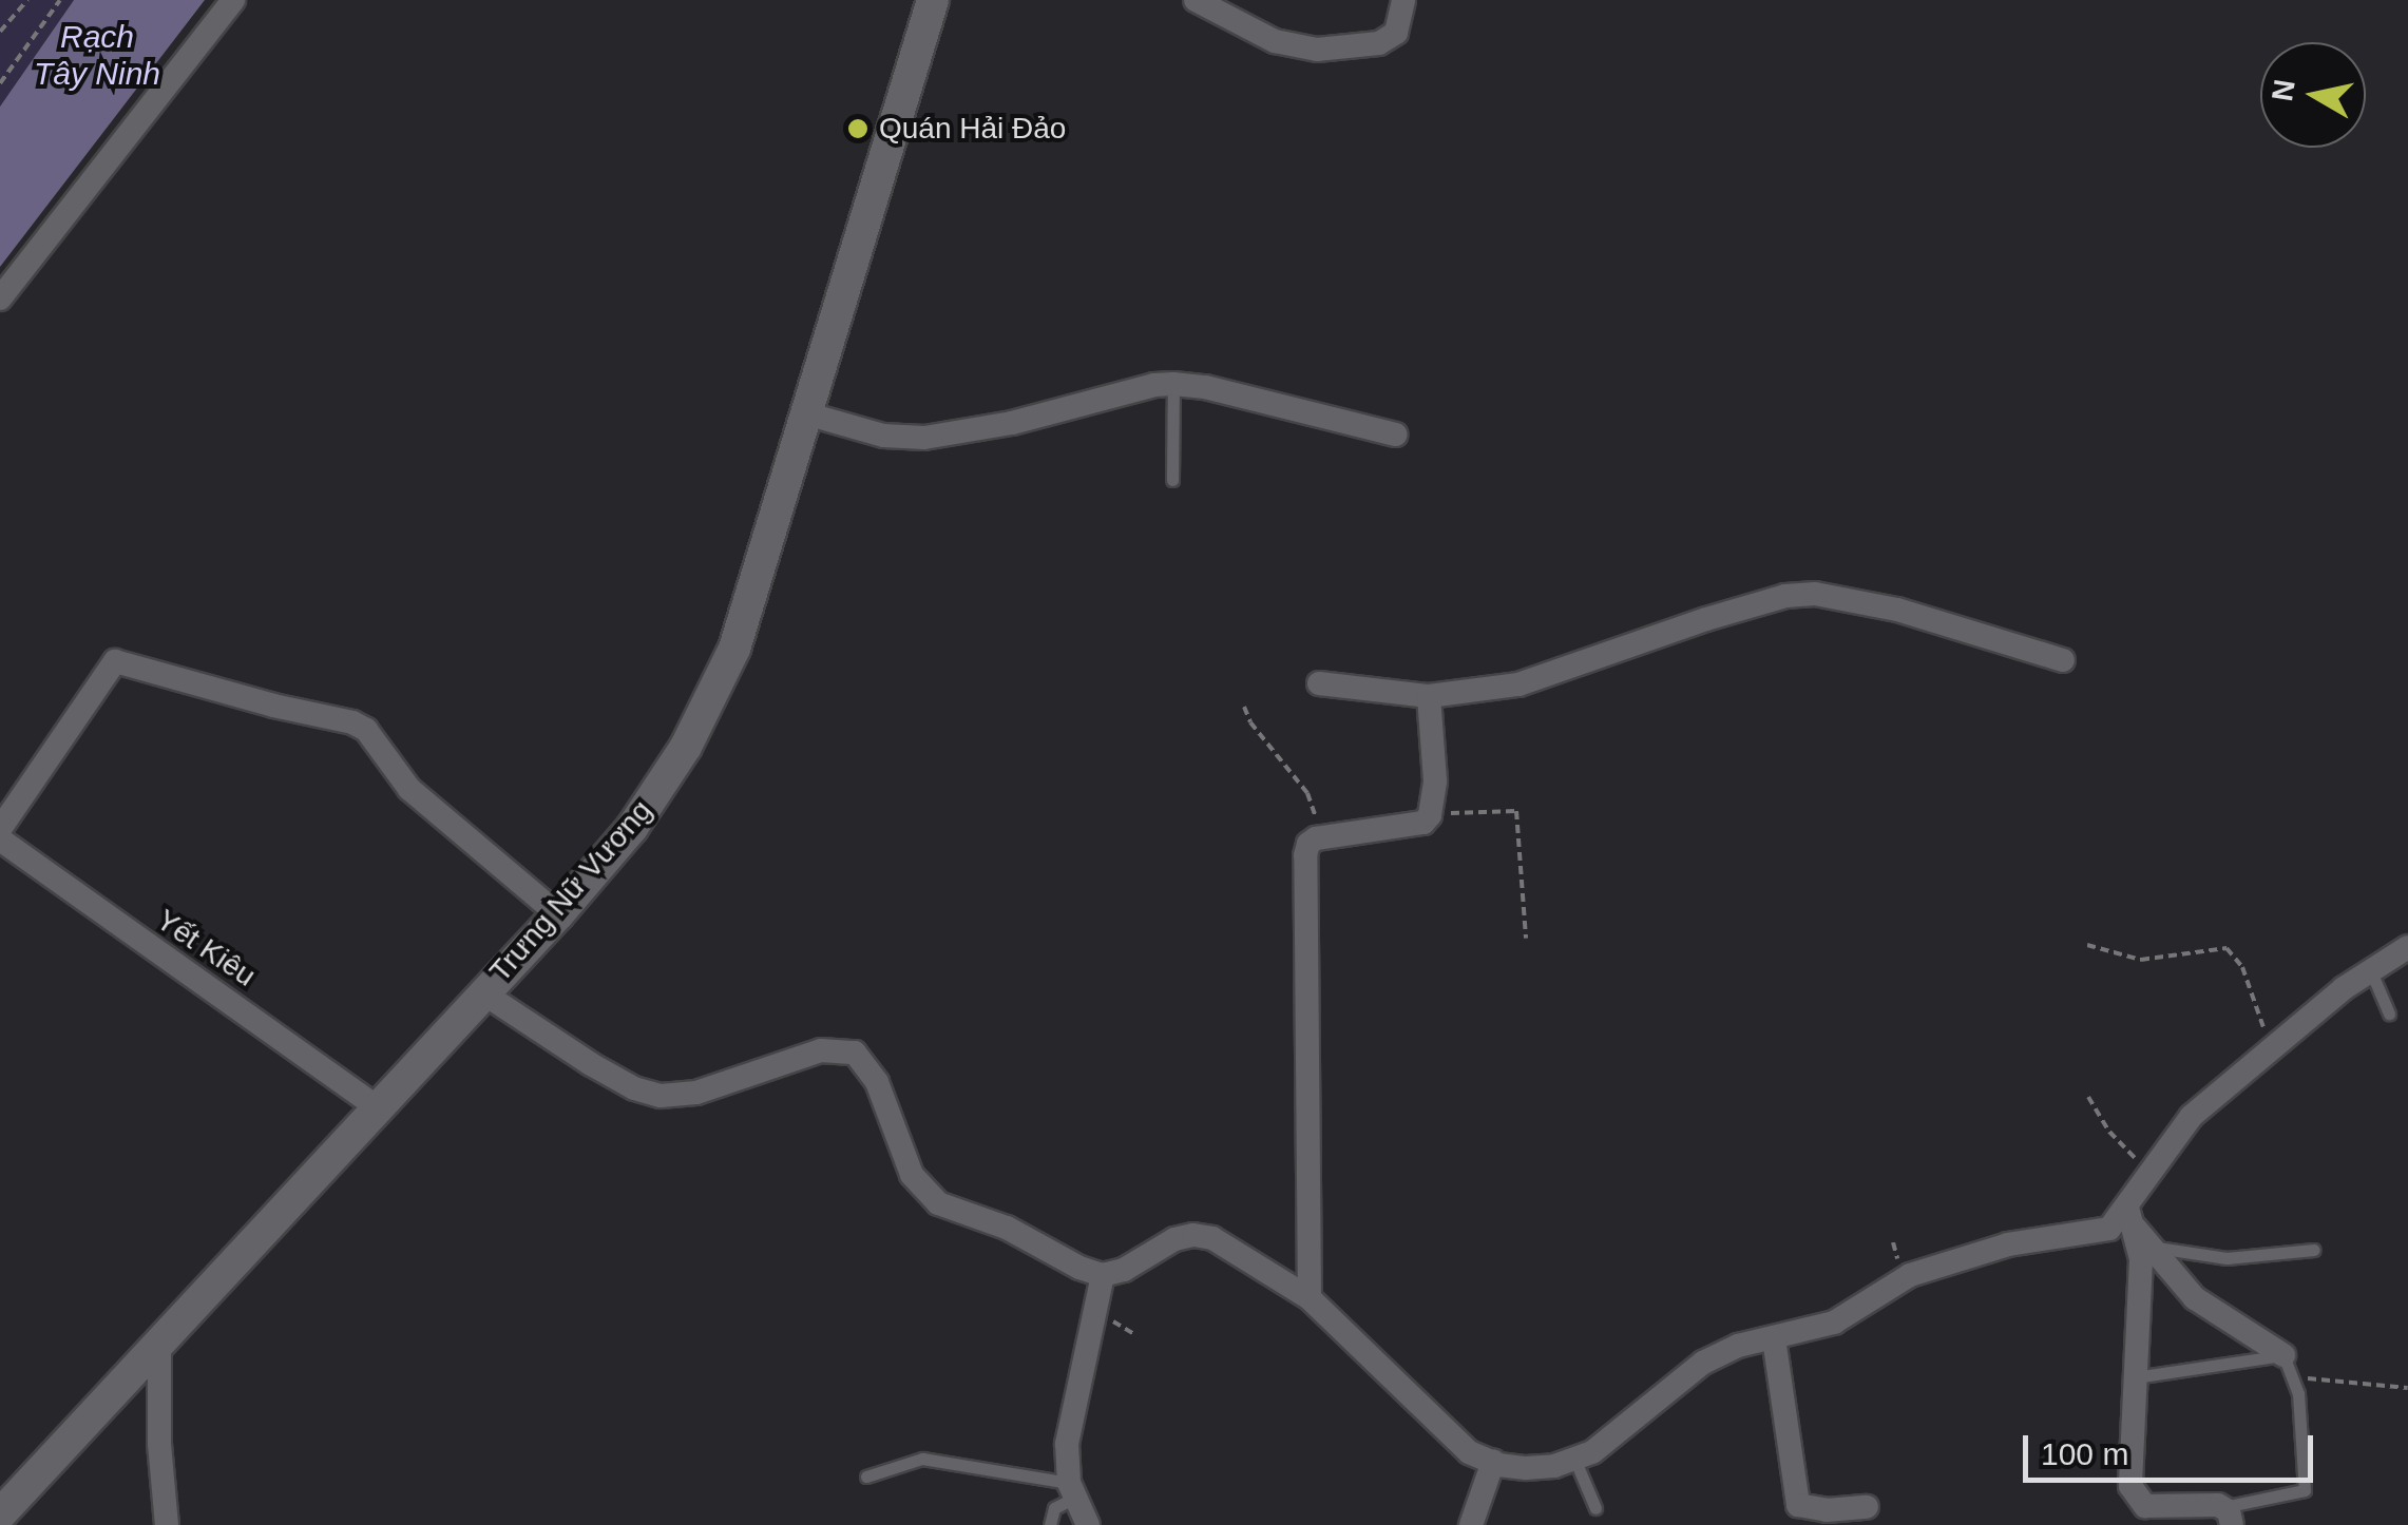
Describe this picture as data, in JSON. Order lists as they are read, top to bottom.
{
  "streets": {
    "main road": ["Trưng Nữ Vương"],
    "street": ["Yết Kiêu"]
  },
  "crossings": [
    ["Trưng Nữ Vương", "Yết Kiêu"]
  ],
  "water": ["Rạch Tây Ninh"],
  "places": ["Quán Hải Đảo"],
  "scale_bar": "100 m",
  "north": "left"
}
